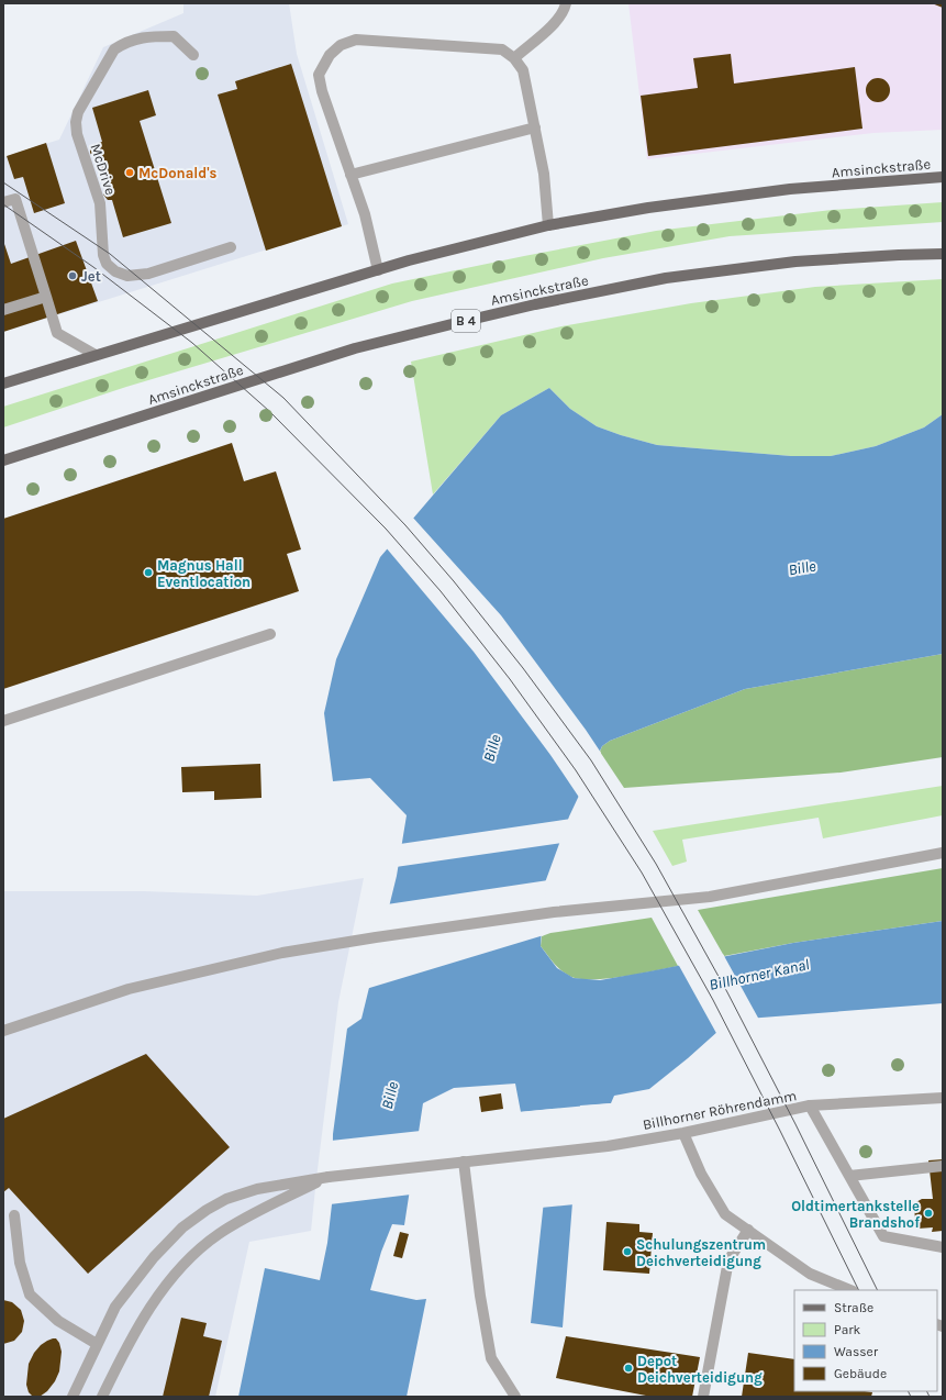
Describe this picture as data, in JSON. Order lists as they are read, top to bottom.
{
  "streets": {
    "main road": ["Amsinckstraße", "B 4"],
    "street": ["McDrive", "Billhorner Röhrendamm"]
  },
  "water": ["Bille", "Billhorner Kanal"],
  "places": [
    "McDonald's",
    "Jet",
    "Magnus Hall Eventlocation",
    "Oldtimertankstelle Brandshof",
    "Schulungszentrum Deichverteidigung",
    "Depot Deichverteidigung"
  ],
  "legend": [
    "Straße",
    "Park",
    "Wasser",
    "Gebäude"
  ]
}
